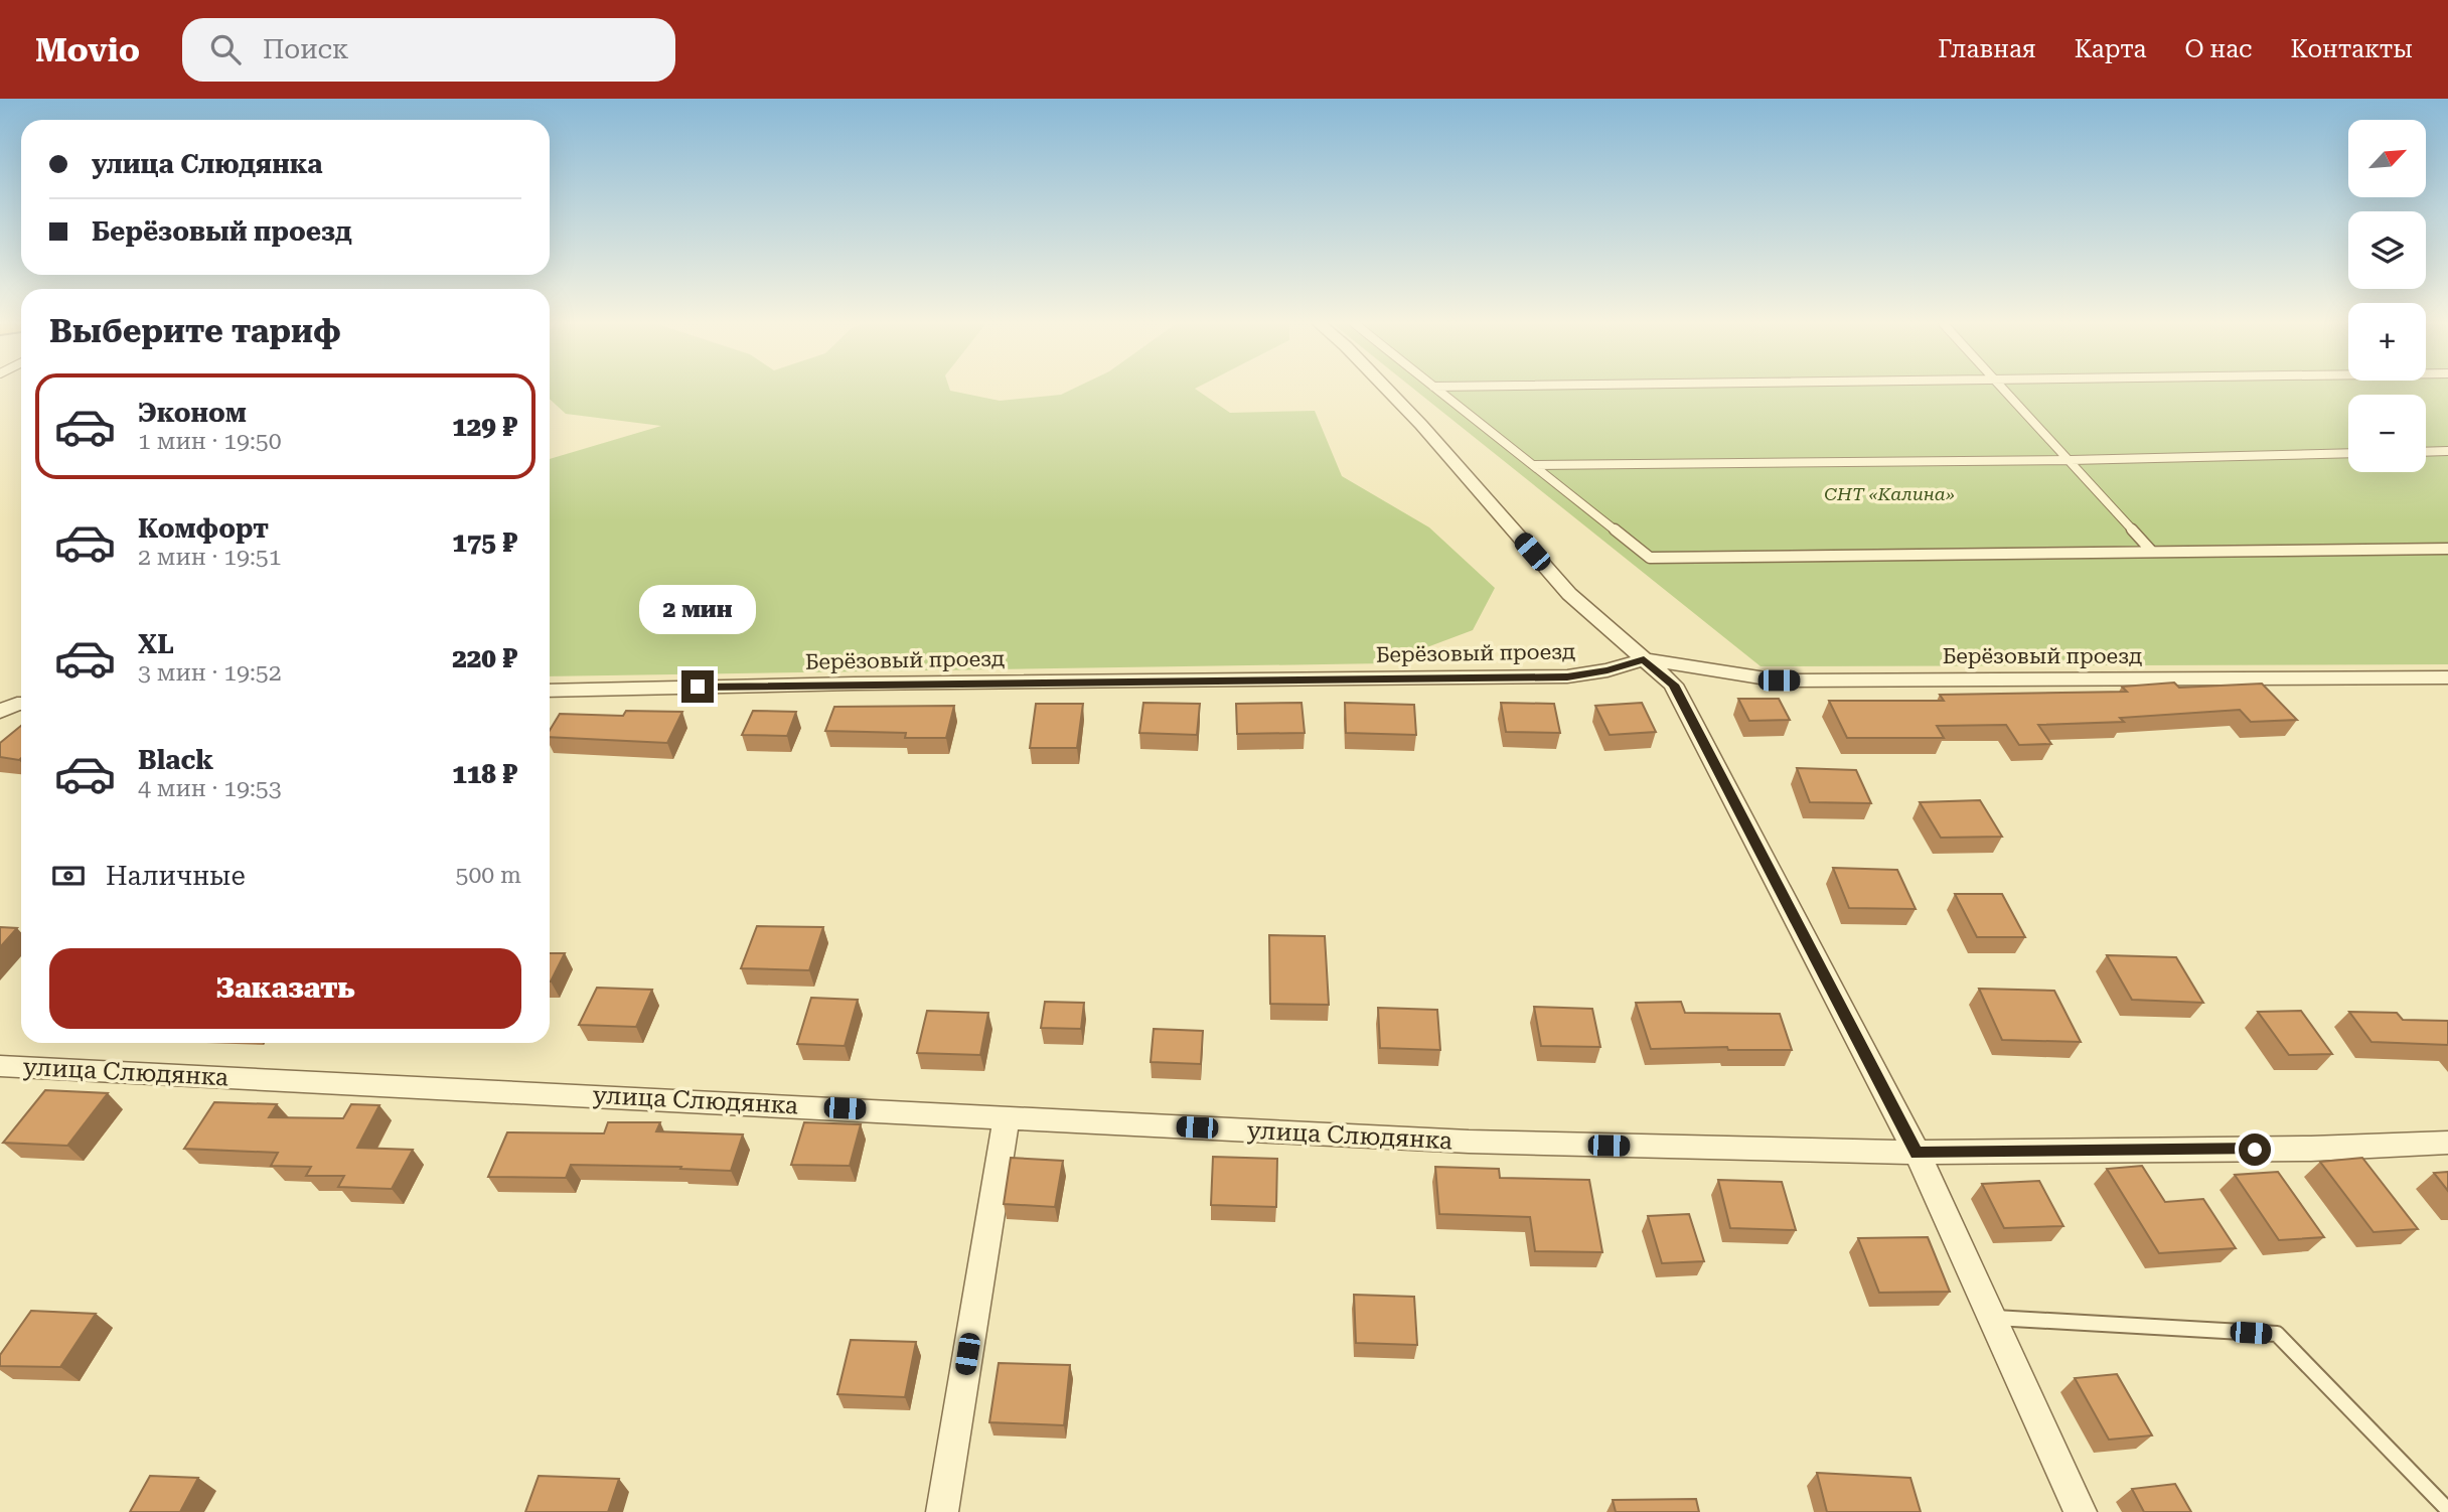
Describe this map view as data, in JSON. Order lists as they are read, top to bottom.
{
  "streets": {
    "street": ["Берёзовый проезд", "улица Слюдянка"]
  },
  "parks": ["СНТ «Калина»"],
  "north": "top right",
  "page": {
    "header": "Movio",
    "search": "Поиск",
    "nav": [
      "Главная",
      "Карта",
      "О нас",
      "Контакты"
    ],
    "map_buttons": ["+", "−"],
    "banner": ["улица Слюдянка", "Берёзовый проезд"],
    "heading": "Выберите тариф",
    "list": [
      {
        "name": "Эконом",
        "note": "1 мин · 19:50",
        "value": "129 ₽"
      },
      {
        "name": "Комфорт",
        "note": "2 мин · 19:51",
        "value": "175 ₽"
      },
      {
        "name": "XL",
        "note": "3 мин · 19:52",
        "value": "220 ₽"
      },
      {
        "name": "Black",
        "note": "4 мин · 19:53",
        "value": "118 ₽"
      }
    ],
    "bubble": "2 мин",
    "pay": ["Наличные", "500 m"],
    "buttons": "Заказать"
  }
}
